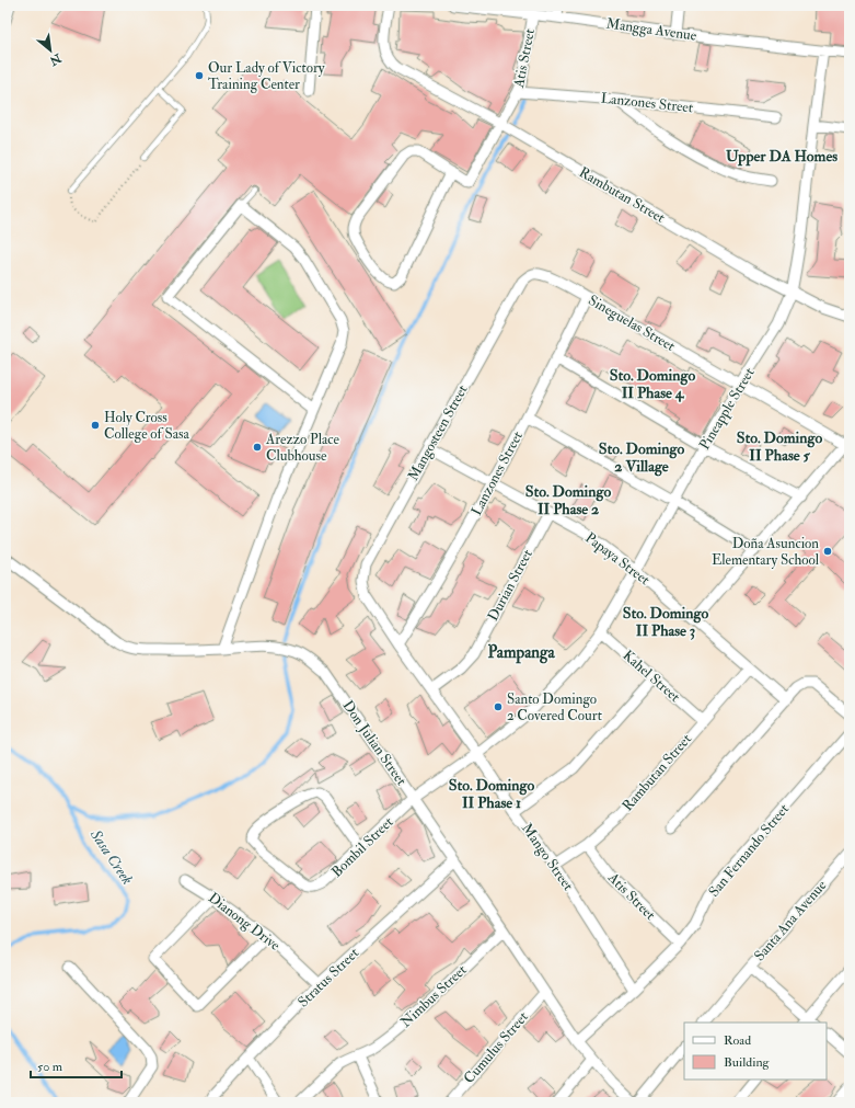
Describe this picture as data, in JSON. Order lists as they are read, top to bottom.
{
  "streets": {
    "street": [
      "Mangga Avenue",
      "Atis Street",
      "Lanzones Street",
      "Rambutan Street",
      "Sineguelas Street",
      "Pineapple Street",
      "Mangosteen Street",
      "Papaya Street",
      "Durian Street",
      "Kahel Street",
      "Don Julian Street",
      "Bombil Street",
      "San Fernando Street",
      "Mango Street",
      "Santa Ana Avenue",
      "Dianong Drive",
      "Stratus Street",
      "Nimbus Street",
      "Cumulus Street"
    ]
  },
  "crossings": [
    ["Mangga Avenue", "Atis Street"],
    ["Mangga Avenue", "Pineapple Street"],
    ["Atis Street", "Lanzones Street"],
    ["Atis Street", "Rambutan Street"],
    ["Atis Street", "San Fernando Street"],
    ["Lanzones Street", "Sineguelas Street"],
    ["Lanzones Street", "Papaya Street"],
    ["Lanzones Street", "Mango Street"],
    ["Rambutan Street", "Pineapple Street"],
    ["Rambutan Street", "Papaya Street"],
    ["Rambutan Street", "Kahel Street"],
    ["Rambutan Street", "Mango Street"],
    ["Sineguelas Street", "Pineapple Street"],
    ["Sineguelas Street", "Mangosteen Street"],
    ["Pineapple Street", "Papaya Street"],
    ["Pineapple Street", "Kahel Street"],
    ["Pineapple Street", "Don Julian Street"],
    ["Pineapple Street", "Bombil Street"],
    ["Pineapple Street", "Mango Street"],
    ["Mangosteen Street", "Papaya Street"],
    ["Mangosteen Street", "Mango Street"],
    ["Papaya Street", "Durian Street"],
    ["Durian Street", "Mango Street"],
    ["Don Julian Street", "Bombil Street"],
    ["Don Julian Street", "San Fernando Street"],
    ["Don Julian Street", "Stratus Street"],
    ["Don Julian Street", "Nimbus Street"],
    ["Don Julian Street", "Cumulus Street"],
    ["San Fernando Street", "Mango Street"],
    ["Dianong Drive", "Stratus Street"]
  ],
  "districts": [
    "Upper DA Homes",
    "Sto. Domingo II Phase 4",
    "Sto. Domingo II Phase 5",
    "Sto. Domingo 2 Village",
    "Sto. Domingo II Phase 2",
    "Sto. Domingo II Phase 3",
    "Pampanga",
    "Sto. Domingo II Phase 1"
  ],
  "water": ["Sasa Creek"],
  "places": [
    "Our Lady of Victory Training Center",
    "Holy Cross College of Sasa",
    "Arezzo Place Clubhouse",
    "Doña Asuncion Elementary School",
    "Santo Domingo 2 Covered Court"
  ],
  "legend": ["Road", "Building"],
  "scale_bar": "50 m",
  "north": "bottom right"
}
